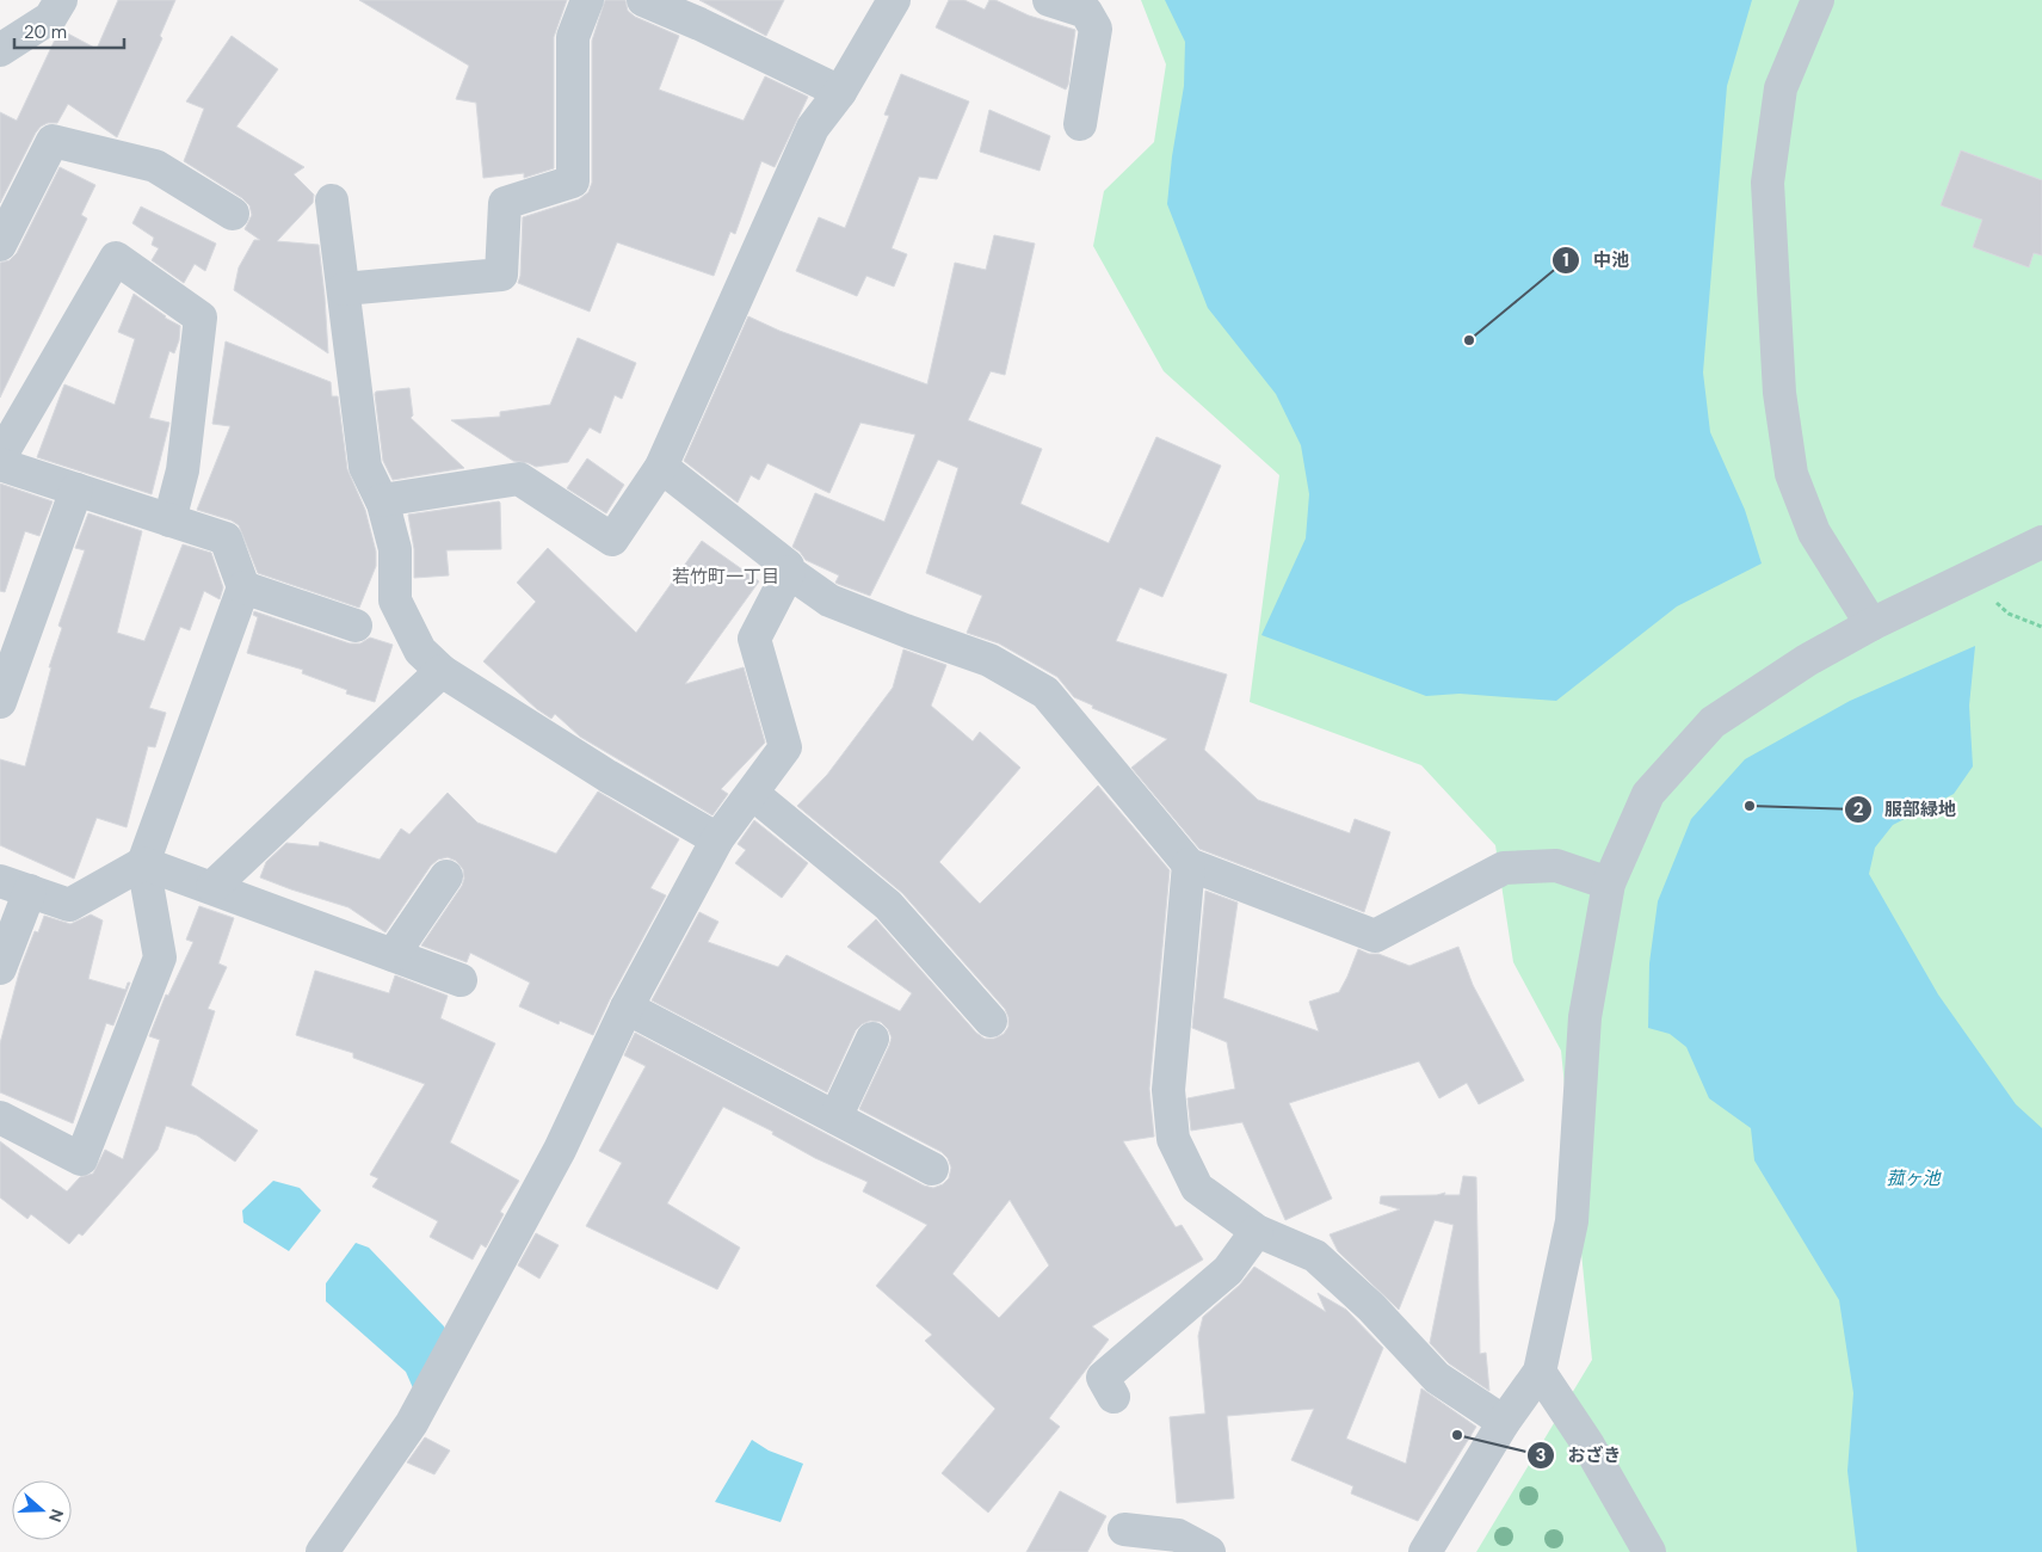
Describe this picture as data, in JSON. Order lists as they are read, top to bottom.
{
  "districts": ["若竹町一丁目"],
  "water": ["菰ヶ池"],
  "places": ["中池", "服部緑地", "おざき"],
  "scale_bar": "20 m",
  "north": "right"
}
